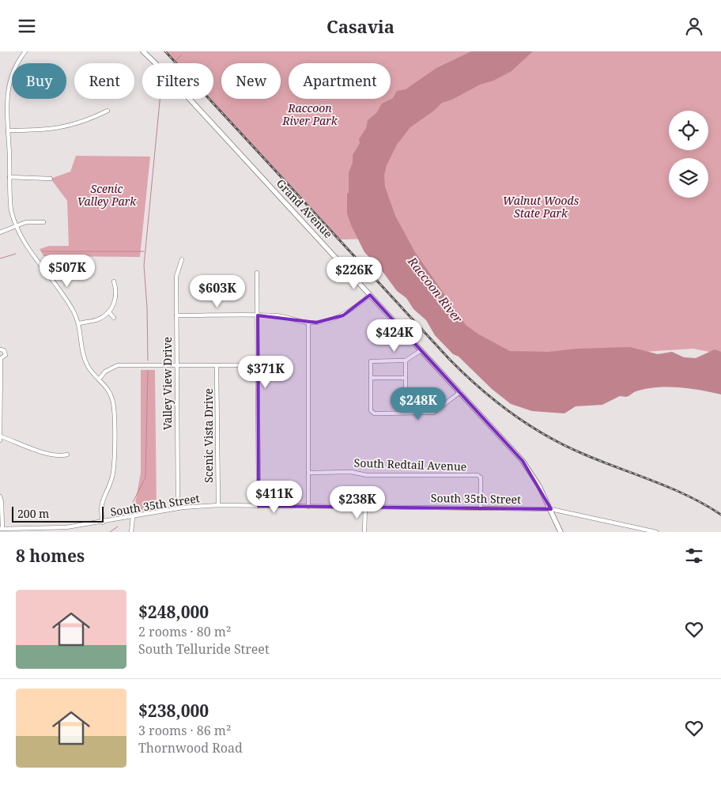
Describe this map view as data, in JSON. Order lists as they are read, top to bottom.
{
  "streets": {
    "main road": ["Grand Avenue"],
    "street": [
      "Valley View Drive",
      "Scenic Vista Drive",
      "South Redtail Avenue",
      "South 35th Street"
    ]
  },
  "crossings": [
    ["Grand Avenue", "South 35th Street"],
    ["Valley View Drive", "South 35th Street"],
    ["Scenic Vista Drive", "South 35th Street"],
    ["South Redtail Avenue", "South 35th Street"]
  ],
  "water": ["Raccoon River"],
  "parks": ["Raccoon River Park", "Scenic Valley Park", "Walnut Woods State Park"],
  "scale_bar": "200 m",
  "page": {
    "header": "Casavia",
    "chip": [
      "Buy",
      "Rent",
      "Filters",
      "New",
      "Apartment"
    ],
    "price": [
      "$507K",
      "$226K",
      "$603K",
      "$424K",
      "$371K",
      "$248K",
      "$411K",
      "$238K"
    ],
    "scale": "200 m",
    "heading": "8 homes",
    "list": [
      {
        "name": "$248,000",
        "note": "2 rooms · 80 m² · South Telluride Street"
      },
      {
        "name": "$238,000",
        "note": "3 rooms · 86 m² · Thornwood Road"
      }
    ]
  }
}
